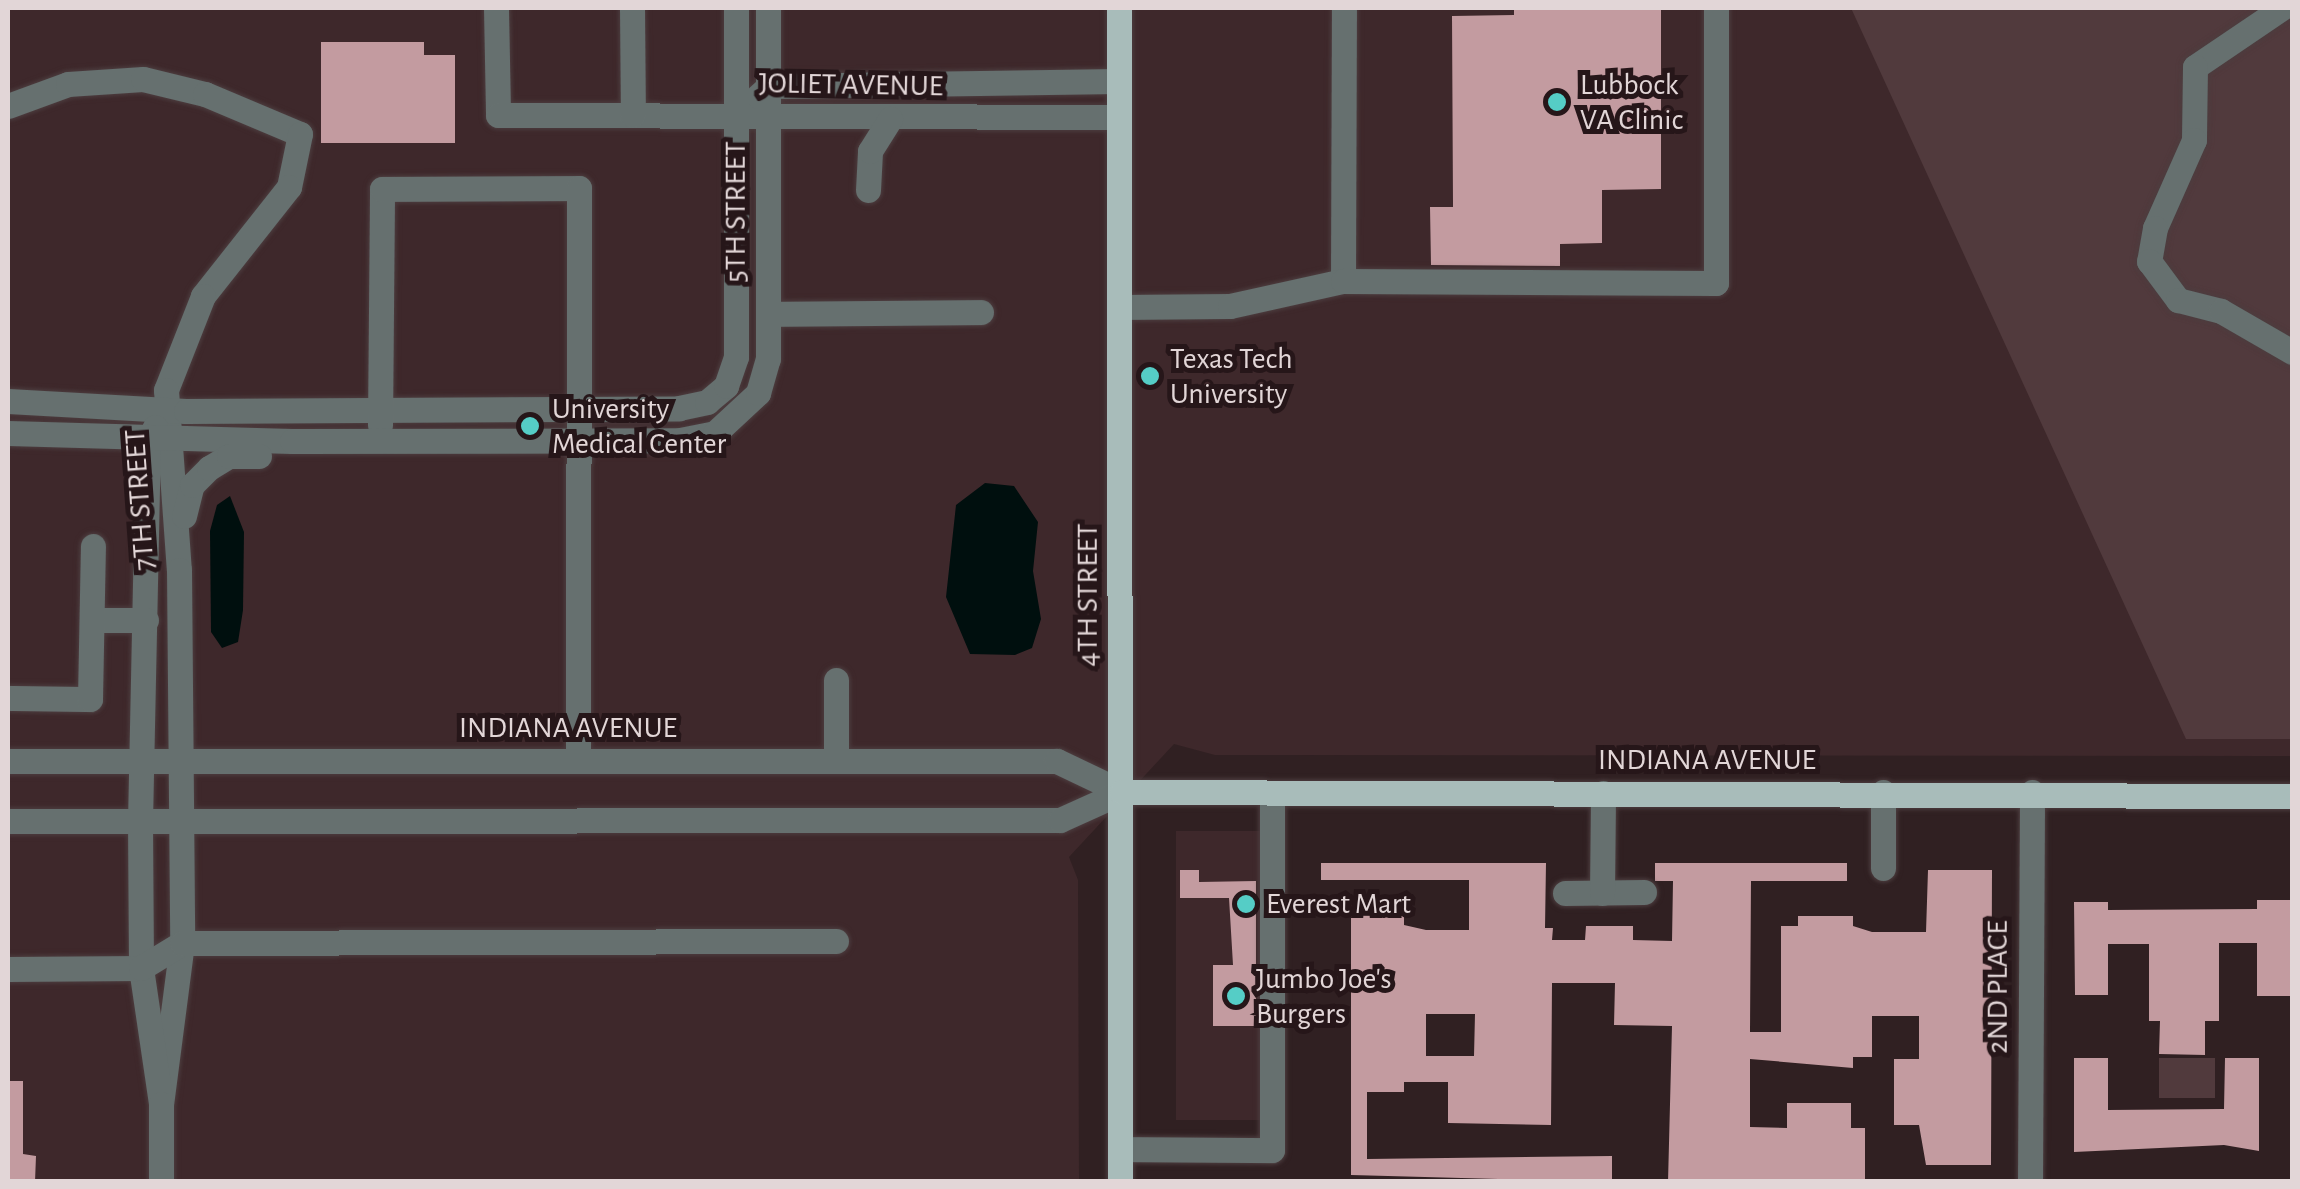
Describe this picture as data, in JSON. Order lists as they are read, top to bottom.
{
  "streets": {
    "main road": ["4TH STREET", "INDIANA AVENUE"],
    "street": [
      "JOLIET AVENUE",
      "5TH STREET",
      "7TH STREET",
      "2ND PLACE"
    ]
  },
  "crossings": [
    ["JOLIET AVENUE", "5TH STREET"],
    ["JOLIET AVENUE", "4TH STREET"],
    ["7TH STREET", "INDIANA AVENUE"],
    ["4TH STREET", "INDIANA AVENUE"],
    ["INDIANA AVENUE", "2ND PLACE"]
  ],
  "places": [
    "Lubbock VA Clinic",
    "Texas Tech University",
    "University Medical Center",
    "Everest Mart",
    "Jumbo Joe's Burgers"
  ]
}
